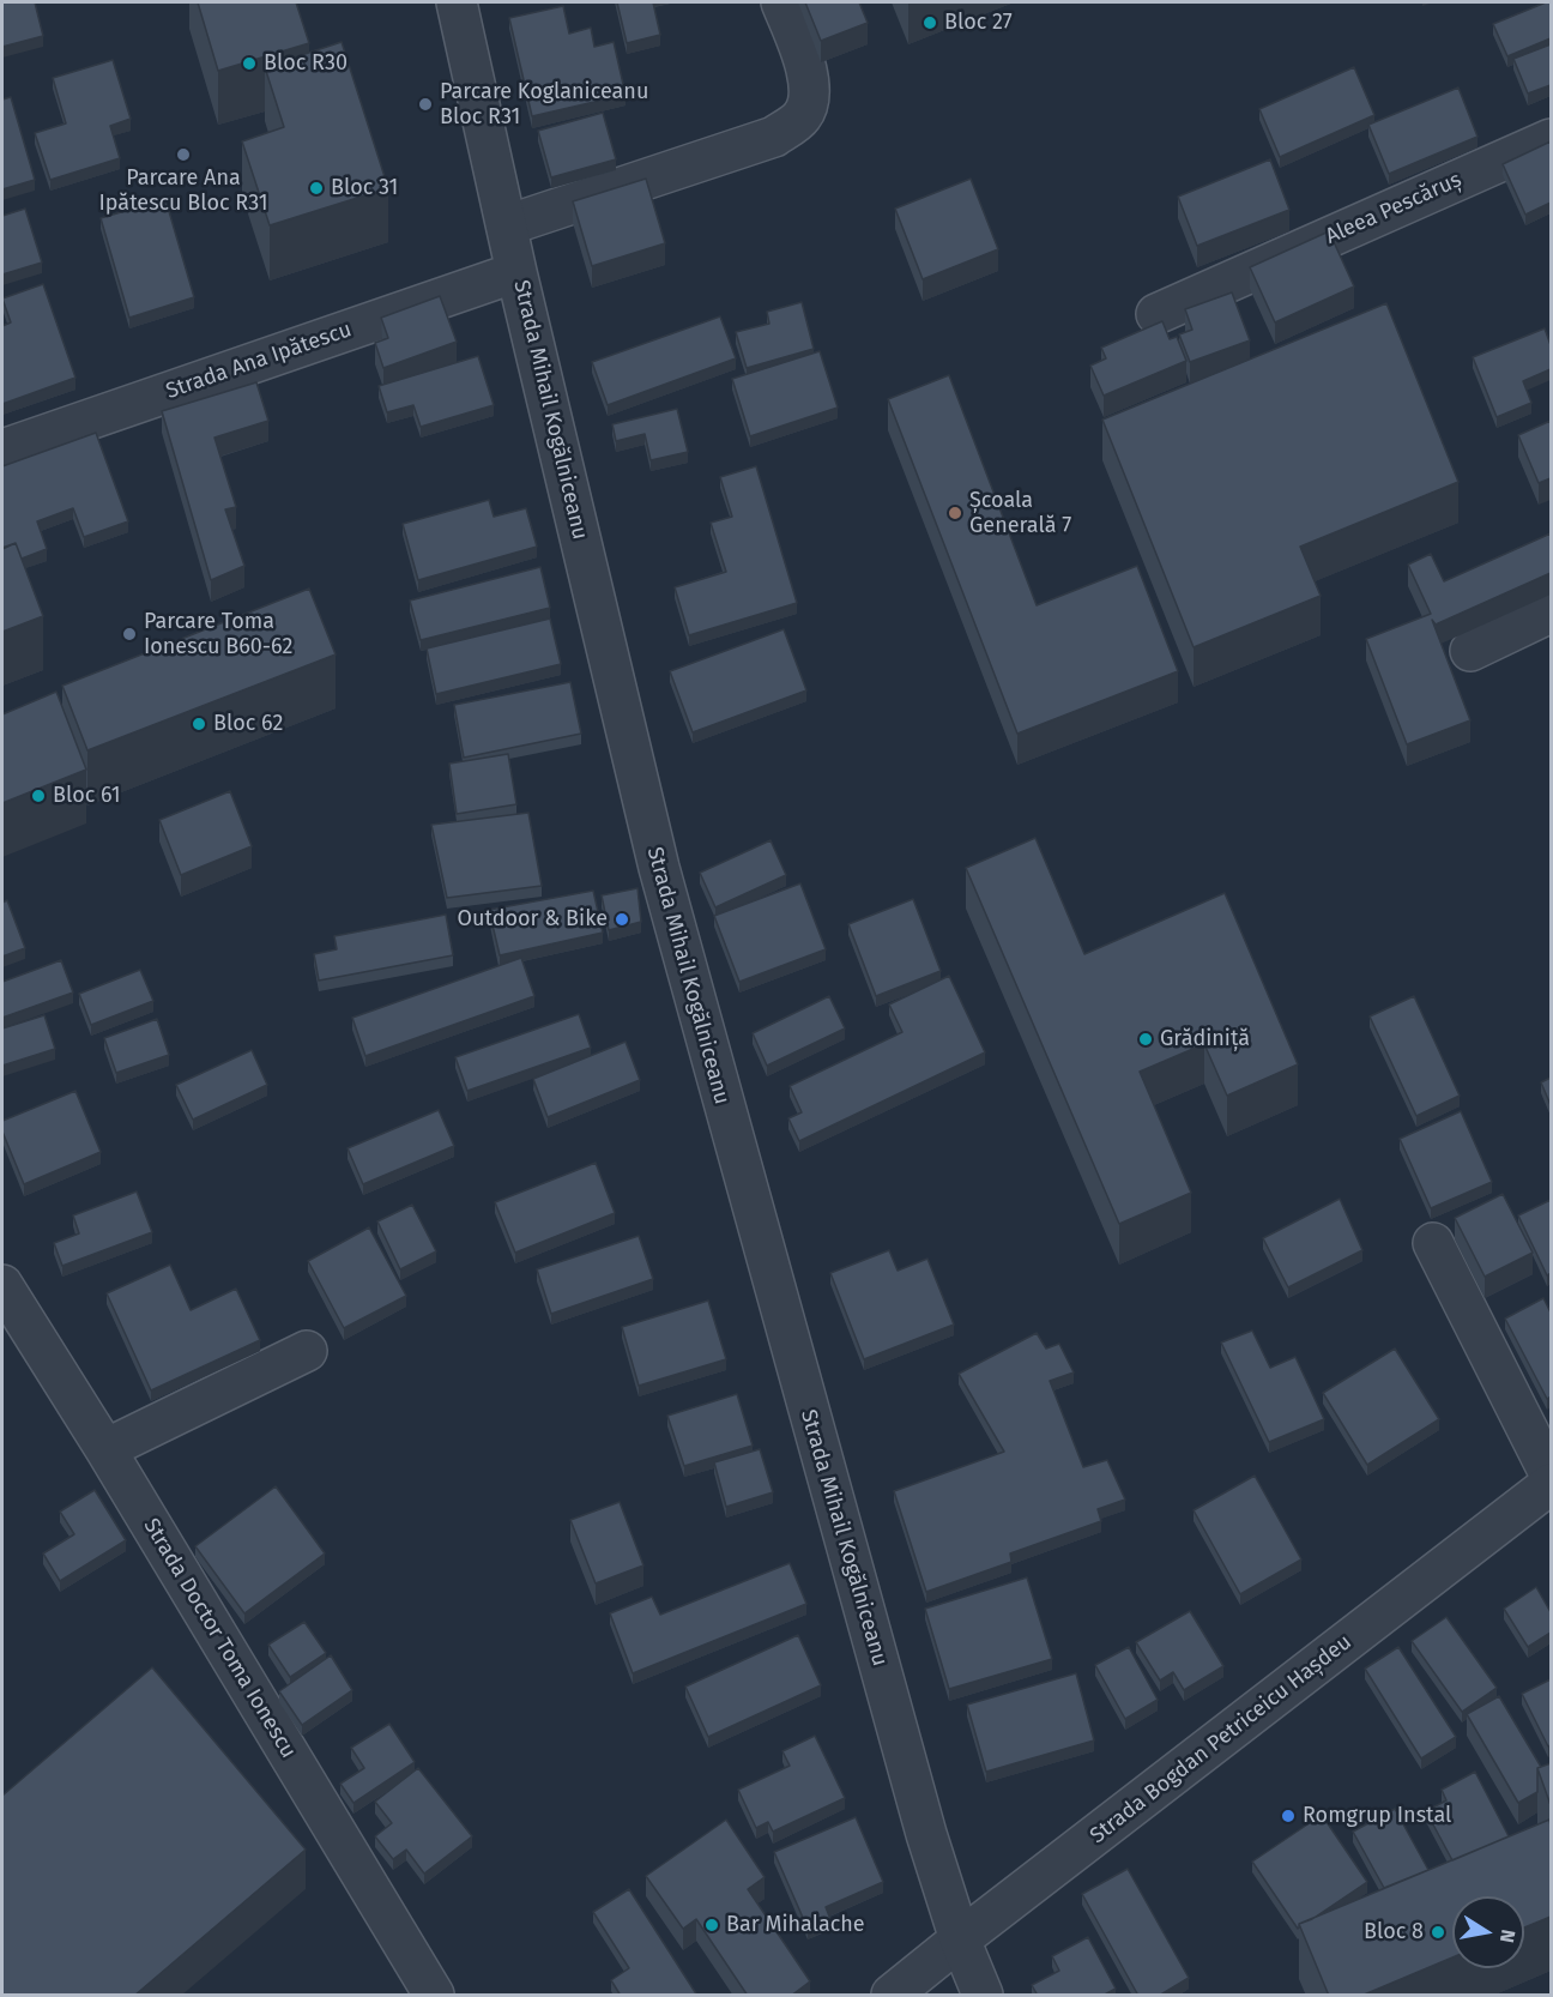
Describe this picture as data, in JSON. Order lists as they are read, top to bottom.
{
  "streets": {
    "street": [
      "Aleea Pescăruș",
      "Strada Ana Ipătescu",
      "Strada Mihail Kogălniceanu",
      "Strada Doctor Toma Ionescu",
      "Strada Bogdan Petriceicu Hașdeu"
    ]
  },
  "crossings": [
    ["Strada Ana Ipătescu", "Strada Mihail Kogălniceanu"],
    ["Strada Mihail Kogălniceanu", "Strada Bogdan Petriceicu Hașdeu"]
  ],
  "places": [
    "Bloc 27",
    "Bloc R30",
    "Parcare Koglaniceanu Bloc R31",
    "Parcare Ana Ipătescu Bloc R31",
    "Bloc 31",
    "Școala Generală 7",
    "Parcare Toma Ionescu B60-62",
    "Bloc 62",
    "Bloc 61",
    "Outdoor & Bike",
    "Grădiniță",
    "Romgrup Instal",
    "Bar Mihalache",
    "Bloc 8"
  ],
  "north": "right"
}
